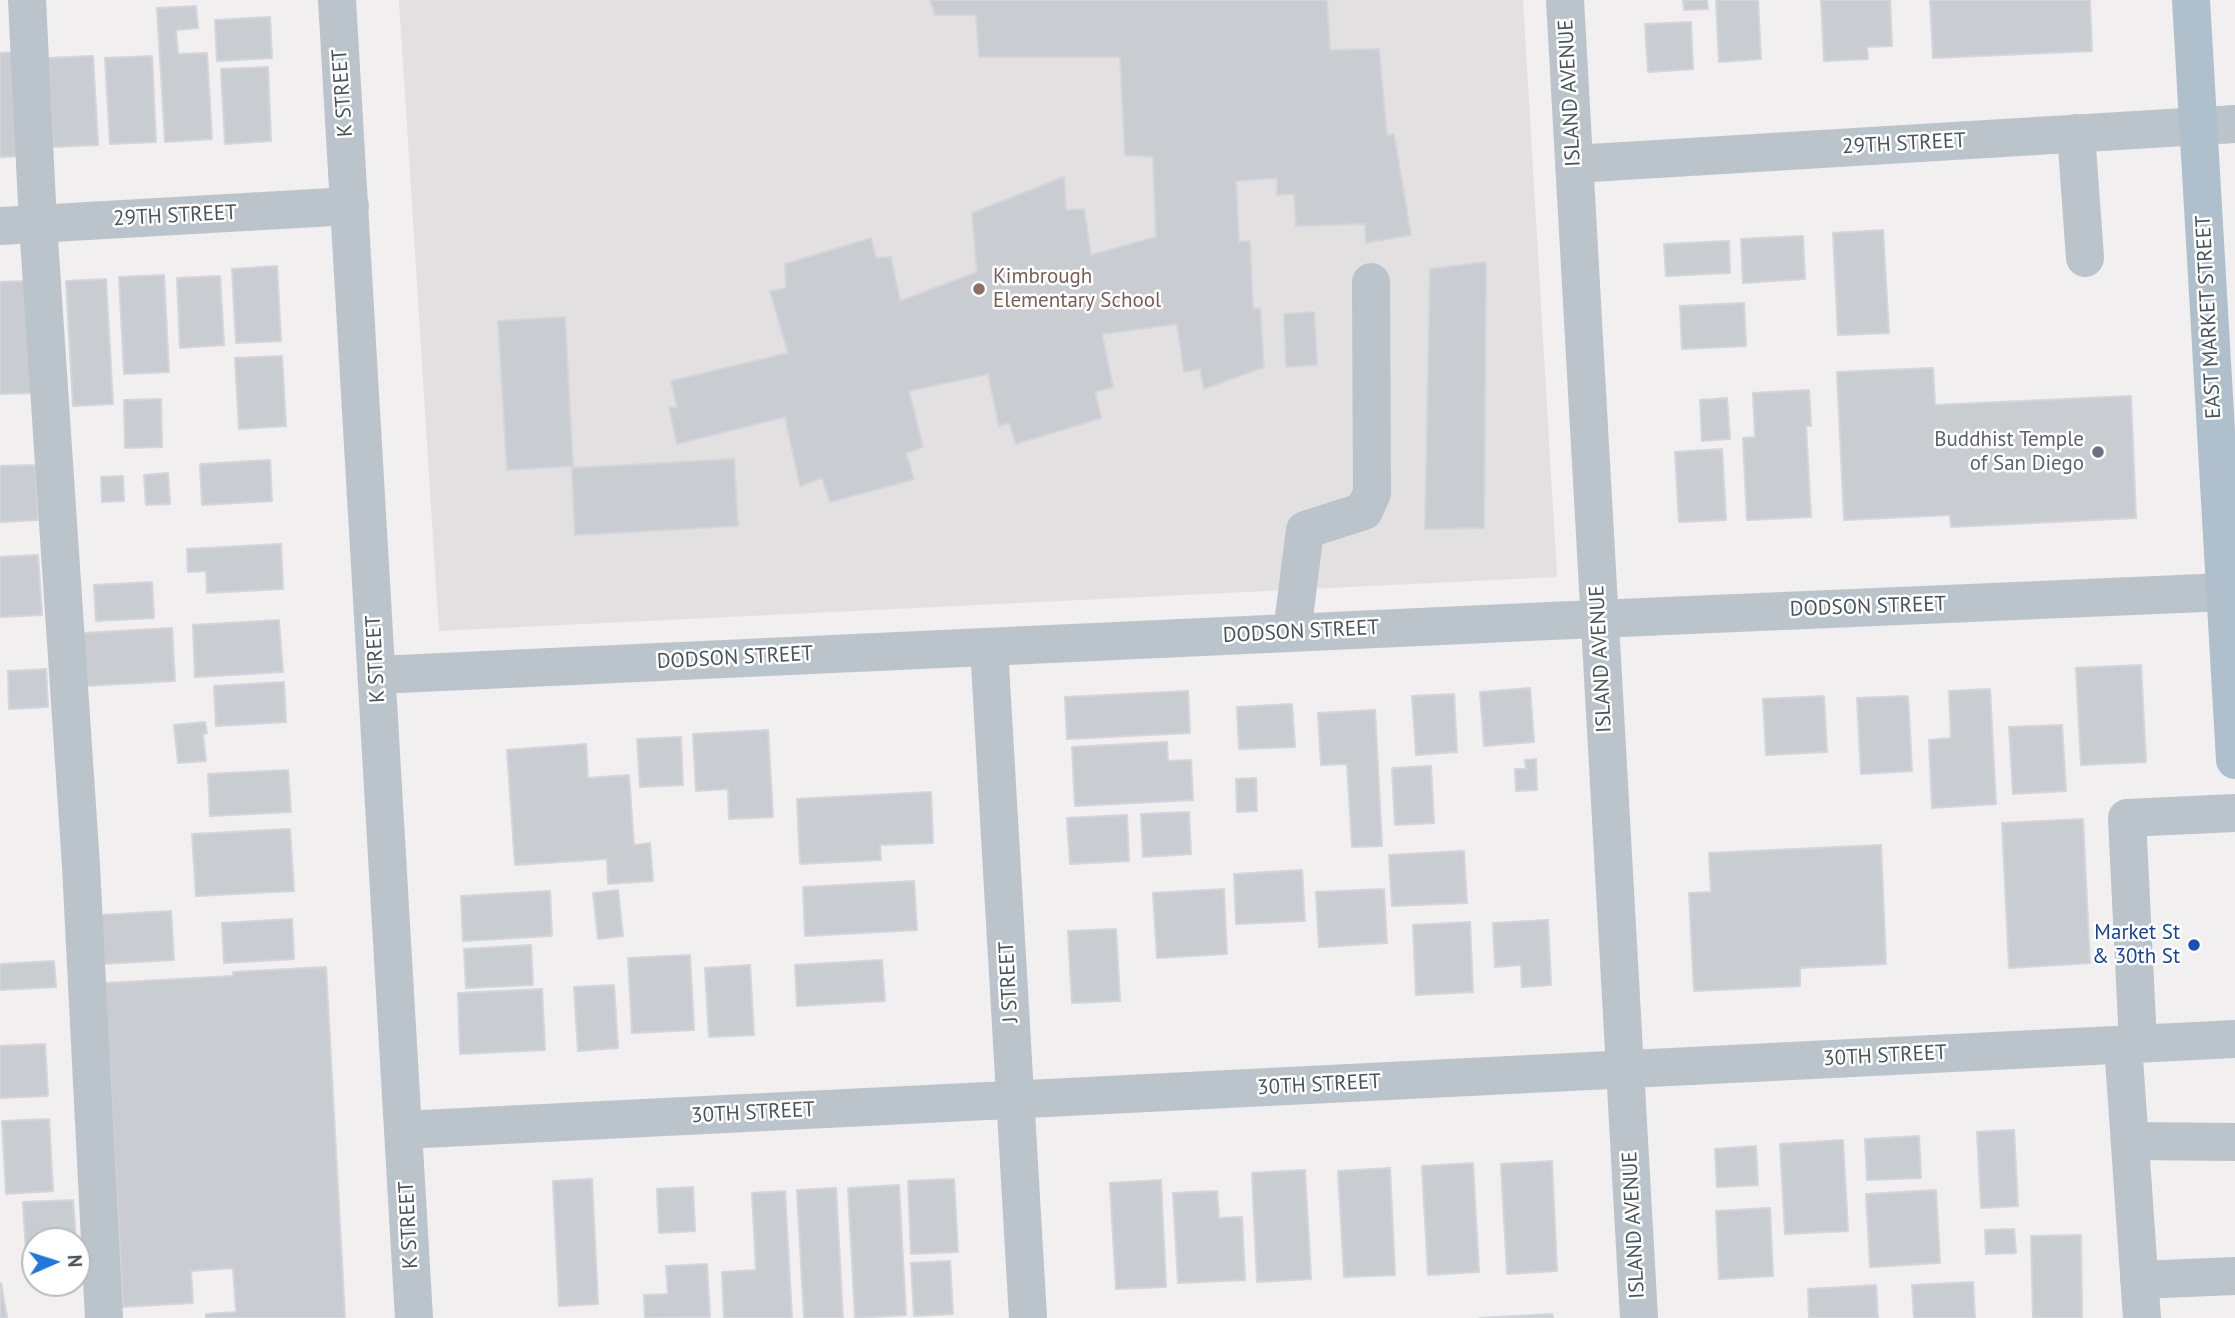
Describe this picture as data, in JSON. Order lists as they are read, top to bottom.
{
  "streets": {
    "main road": ["EAST MARKET STREET"],
    "street": [
      "K STREET",
      "ISLAND AVENUE",
      "29TH STREET",
      "DODSON STREET",
      "J STREET",
      "30TH STREET"
    ]
  },
  "crossings": [
    ["K STREET", "29TH STREET"],
    ["K STREET", "DODSON STREET"],
    ["K STREET", "30TH STREET"],
    ["ISLAND AVENUE", "29TH STREET"],
    ["ISLAND AVENUE", "DODSON STREET"],
    ["ISLAND AVENUE", "30TH STREET"],
    ["29TH STREET", "EAST MARKET STREET"],
    ["EAST MARKET STREET", "DODSON STREET"],
    ["DODSON STREET", "J STREET"],
    ["J STREET", "30TH STREET"]
  ],
  "places": ["Kimbrough Elementary School", "Buddhist Temple of San Diego", "Market St & 30th St"],
  "north": "right"
}
